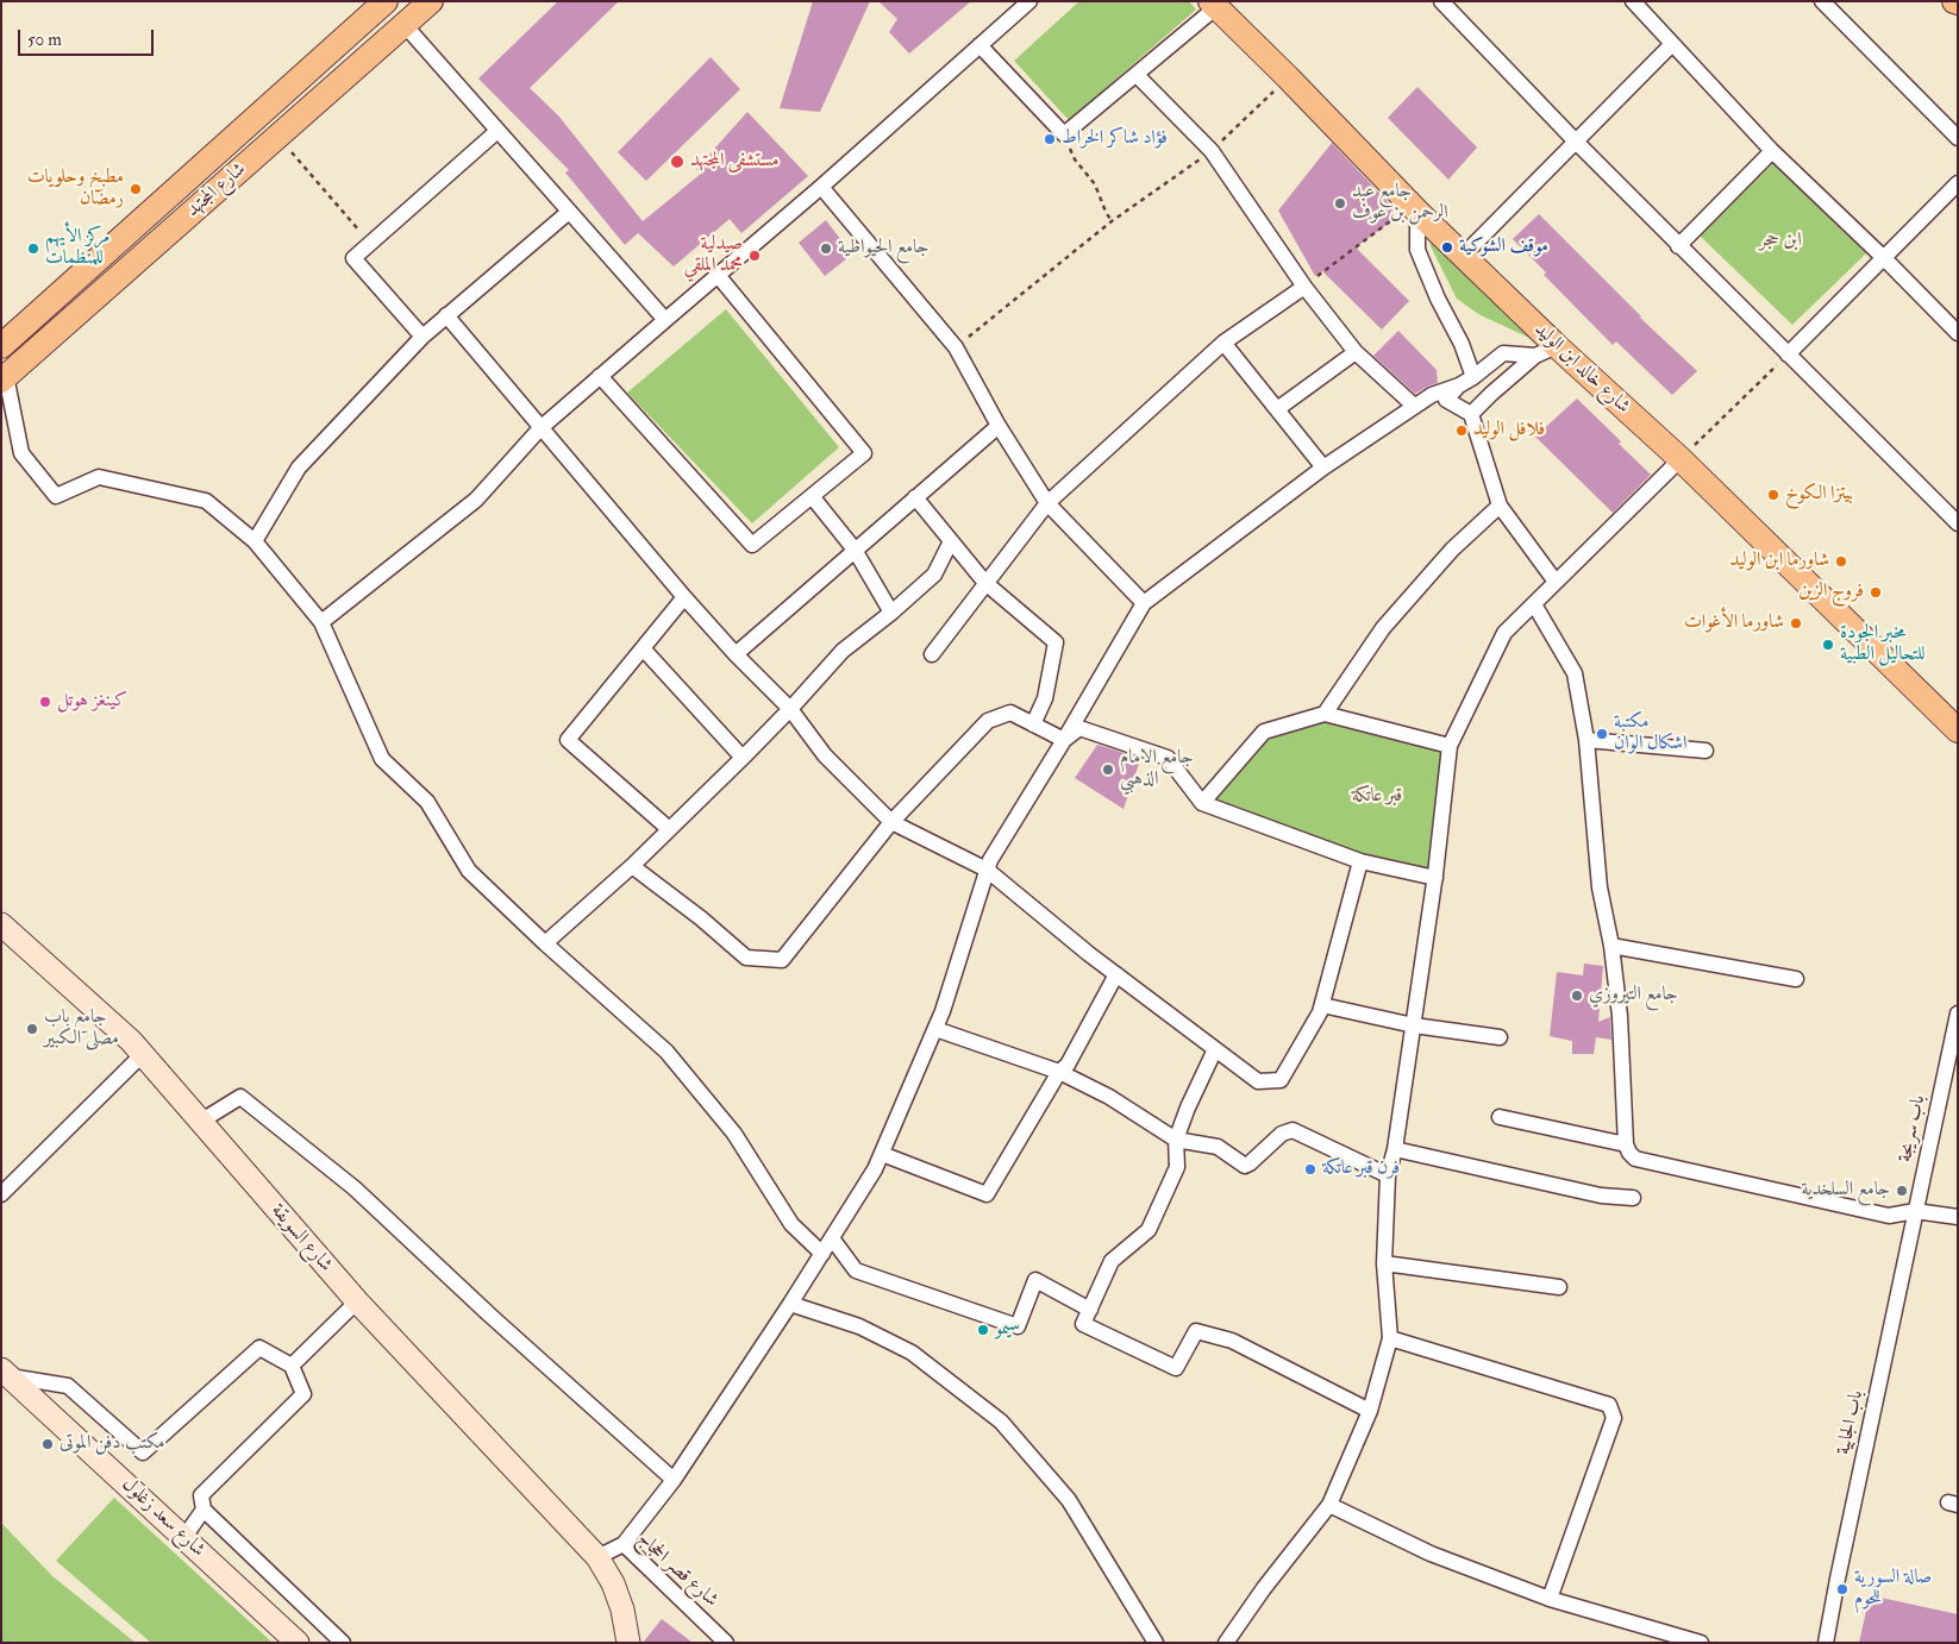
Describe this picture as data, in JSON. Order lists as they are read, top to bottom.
{
  "streets": {
    "main road": ["شارع المجتهد", "شارع خالد ابن الوليد"],
    "street": [
      "باب سريجة",
      "شارع السويقة",
      "باب الجابية",
      "شارع سعد زغلول",
      "شارع قصر الحجاج"
    ]
  },
  "crossings": [
    ["باب سريجة", "باب الجابية"],
    ["شارع السويقة", "شارع قصر الحجاج"]
  ],
  "parks": ["ابن حجر", "قبر عاتكة"],
  "places": [
    "فؤاد شاكر الخراط",
    "مستشفى المجتهد",
    "مطبخ وحلويات رمضان",
    "جامع عبد الرحمن بن عوف",
    "موقف الشوكية",
    "مركز الأيهم للمنظمات",
    "جامع الحيواطية",
    "صيدلية محمد الملقي",
    "فلافل الوليد",
    "بيتزا الكوخ",
    "شاورما ابن الوليد",
    "فروج الزين",
    "شاورما الأغوات",
    "مخبر الجودة للتحاليل الطبية",
    "كينغز هوتل",
    "مكتبة اشكال الوان",
    "جامع الامام الذهبي",
    "جامع التيروزي",
    "جامع باب مصلى الكبير",
    "فرن قبر عاتكة",
    "جامع السلخدية",
    "سيمو",
    "مكتب دفن الموتى",
    "صالة السورية للحوم"
  ],
  "scale_bar": "50 m"
}
